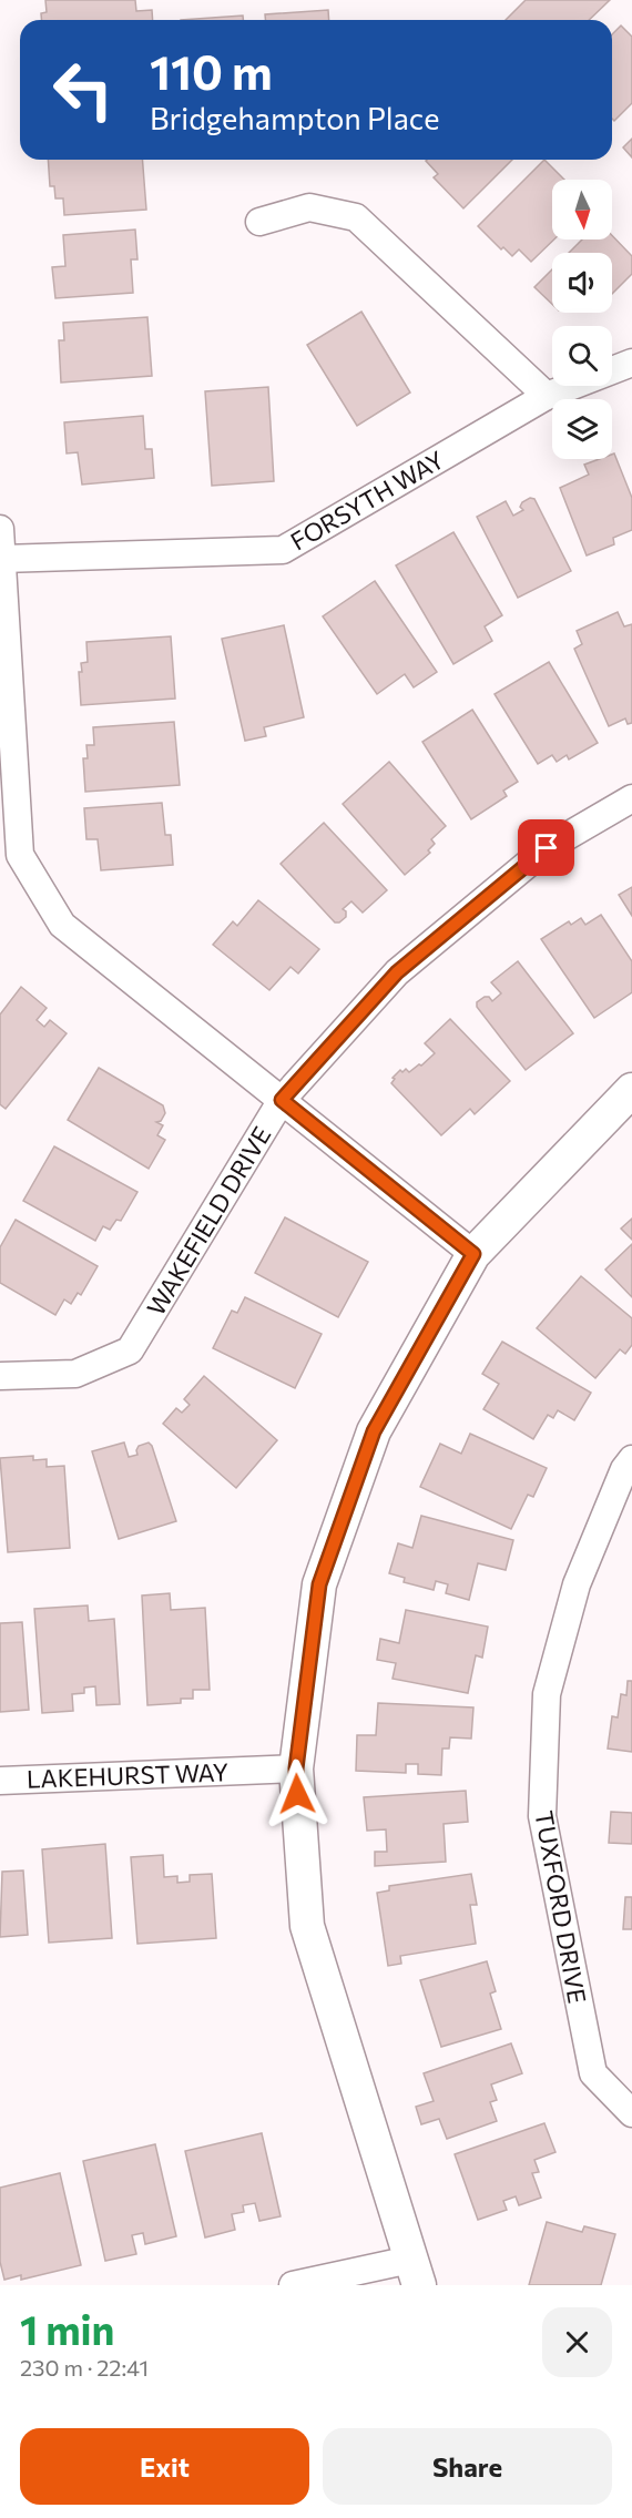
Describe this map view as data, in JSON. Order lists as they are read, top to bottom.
{
  "streets": {
    "street": [
      "FORSYTH WAY",
      "WAKEFIELD DRIVE",
      "LAKEHURST WAY",
      "TUXFORD DRIVE"
    ]
  },
  "north": "bottom",
  "page": {
    "turn": ["110 m", "Bridgehampton Place"],
    "heading": ["1 min", "230 m · 22:41"],
    "buttons": ["Exit", "Share"]
  }
}
